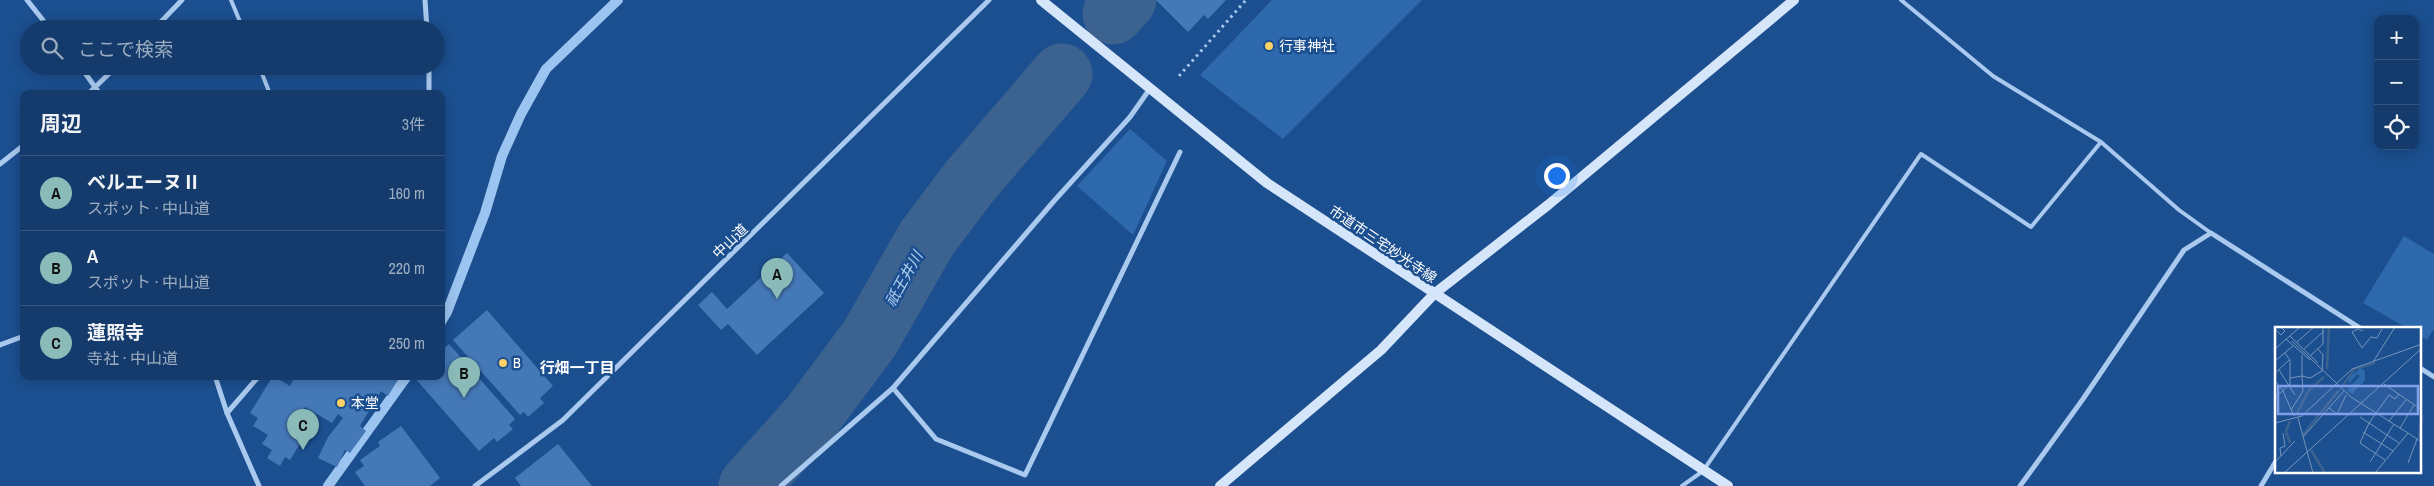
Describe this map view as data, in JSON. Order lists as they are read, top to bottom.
{
  "streets": {
    "street": ["中山道", "市道市三宅妙光寺線"]
  },
  "districts": ["行畑一丁目"],
  "water": ["祇王井川"],
  "places": ["行事神社", "B", "本堂"],
  "page": {
    "map_buttons": ["+", "−"],
    "search": "ここで検索",
    "heading": ["周辺", "3件"],
    "list": [
      {
        "mark": "A",
        "name": "ベルエーヌⅡ",
        "note": "スポット · 中山道",
        "value": "160 m"
      },
      {
        "mark": "B",
        "name": "A",
        "note": "スポット · 中山道",
        "value": "220 m"
      },
      {
        "mark": "C",
        "name": "蓮照寺",
        "note": "寺社 · 中山道",
        "value": "250 m"
      }
    ],
    "pins": ["A", "B", "C"]
  }
}
